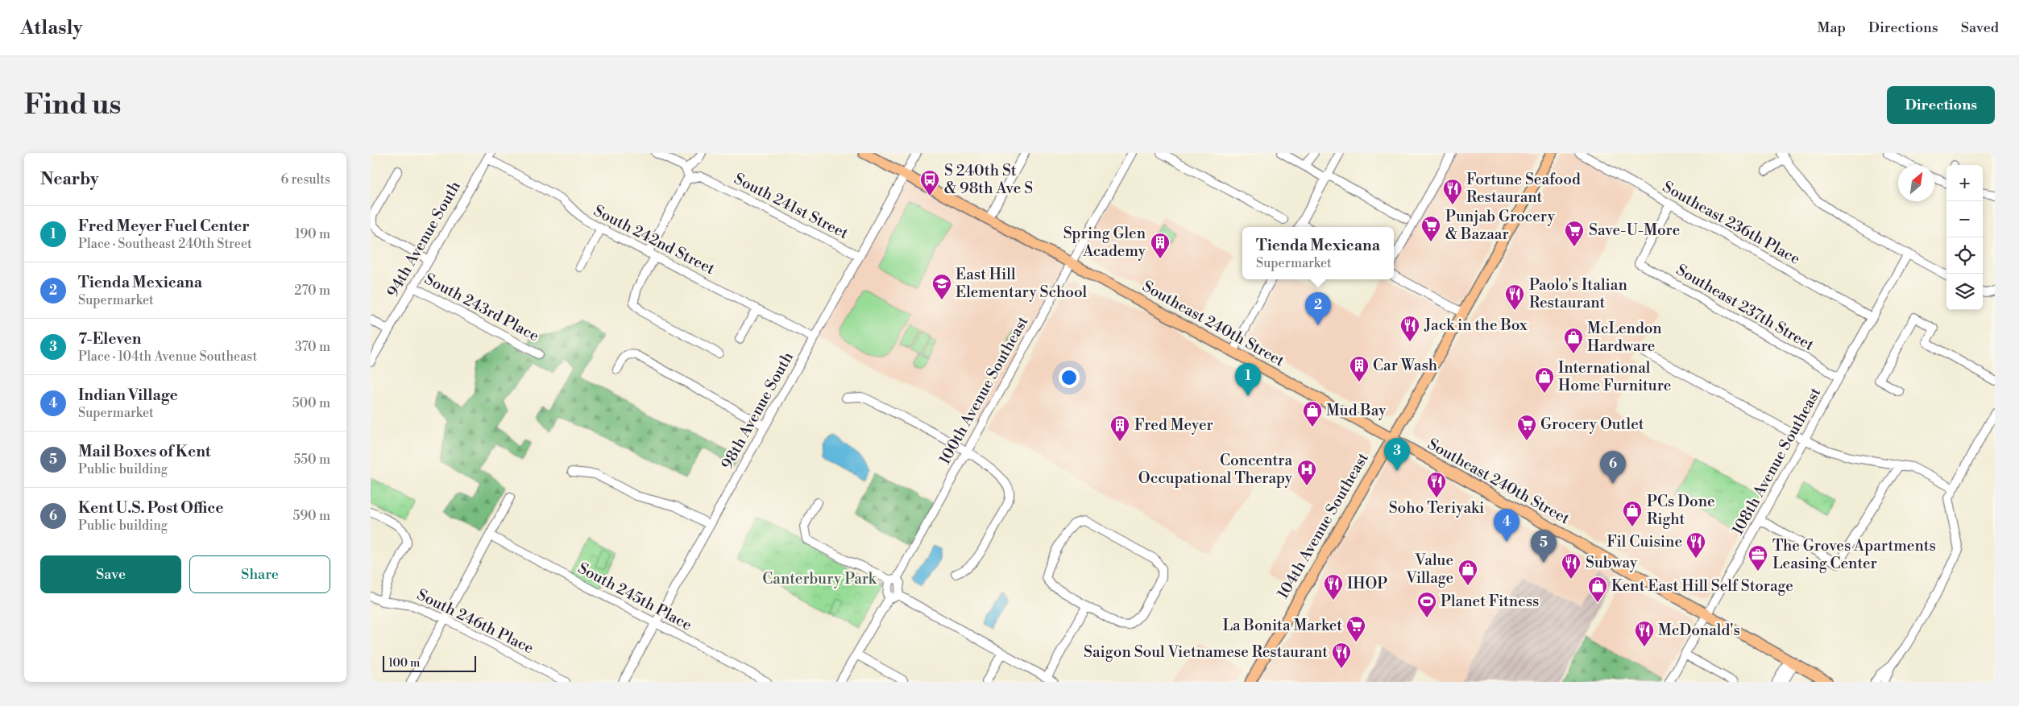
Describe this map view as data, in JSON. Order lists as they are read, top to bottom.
{
  "streets": {
    "main road": ["Southeast 240th Street", "104th Avenue Southeast"],
    "street": [
      "South 241st Street",
      "Southeast 236th Place",
      "94th Avenue South",
      "South 242nd Street",
      "South 243rd Place",
      "Southeast 237th Street",
      "100th Avenue Southeast",
      "98th Avenue South",
      "108th Avenue Southeast",
      "South 245th Place",
      "South 246th Place"
    ]
  },
  "crossings": [
    ["South 241st Street", "98th Avenue South"],
    ["Southeast 236th Place", "Southeast 237th Street"],
    ["Southeast 236th Place", "108th Avenue Southeast"],
    ["94th Avenue South", "South 242nd Street"],
    ["94th Avenue South", "South 243rd Place"],
    ["South 242nd Street", "98th Avenue South"],
    ["Southeast 237th Street", "108th Avenue Southeast"],
    ["Southeast 240th Street", "100th Avenue Southeast"],
    ["Southeast 240th Street", "98th Avenue South"],
    ["Southeast 240th Street", "108th Avenue Southeast"],
    ["Southeast 240th Street", "104th Avenue Southeast"],
    ["98th Avenue South", "South 245th Place"]
  ],
  "parks": ["Canterbury Park"],
  "places": {
    "bus stop": ["S 240th St & 98th Ave S"],
    "restaurant": [
      "Fortune Seafood Restaurant",
      "Paolo's Italian Restaurant",
      "Jack in the Box",
      "Soho Teriyaki",
      "Fil Cuisine",
      "Subway",
      "IHOP",
      "McDonald's",
      "Saigon Soul Vietnamese Restaurant"
    ],
    "supermarket": [
      "Punjab Grocery & Bazaar",
      "Save-U-More",
      "Grocery Outlet",
      "La Bonita Market"
    ],
    "building": ["Spring Glen Academy", "Car Wash", "Fred Meyer"],
    "school or university": ["East Hill Elementary School"],
    "shop": [
      "McLendon Hardware",
      "International Home Furniture",
      "Mud Bay",
      "PCs Done Right",
      "Value Village",
      "Kent East Hill Self Storage"
    ],
    "hospital": ["Concentra Occupational Therapy"],
    "office": ["The Groves Apartments Leasing Center"],
    "sports": ["Planet Fitness"]
  },
  "scale_bar": "100 m",
  "north": "top right",
  "page": {
    "header": "Atlasly",
    "nav": ["Map", "Directions", "Saved"],
    "buttons": [
      "Directions",
      ["Save", "Share"]
    ],
    "title": "Find us",
    "heading": ["Nearby", "6 results"],
    "map_buttons": ["+", "−"],
    "list": [
      {
        "mark": "1",
        "name": "Fred Meyer Fuel Center",
        "note": "Place · Southeast 240th Street",
        "value": "190 m"
      },
      {
        "mark": "2",
        "name": "Tienda Mexicana",
        "note": "Supermarket",
        "value": "270 m"
      },
      {
        "mark": "3",
        "name": "7-Eleven",
        "note": "Place · 104th Avenue Southeast",
        "value": "370 m"
      },
      {
        "mark": "4",
        "name": "Indian Village",
        "note": "Supermarket",
        "value": "500 m"
      },
      {
        "mark": "5",
        "name": "Mail Boxes of Kent",
        "note": "Public building",
        "value": "550 m"
      },
      {
        "mark": "6",
        "name": "Kent U.S. Post Office",
        "note": "Public building",
        "value": "590 m"
      }
    ],
    "popup": ["Tienda Mexicana", "Supermarket"],
    "pins": [
      "2",
      "1",
      "3",
      "6",
      "4",
      "5"
    ],
    "scale": "100 m"
  }
}
